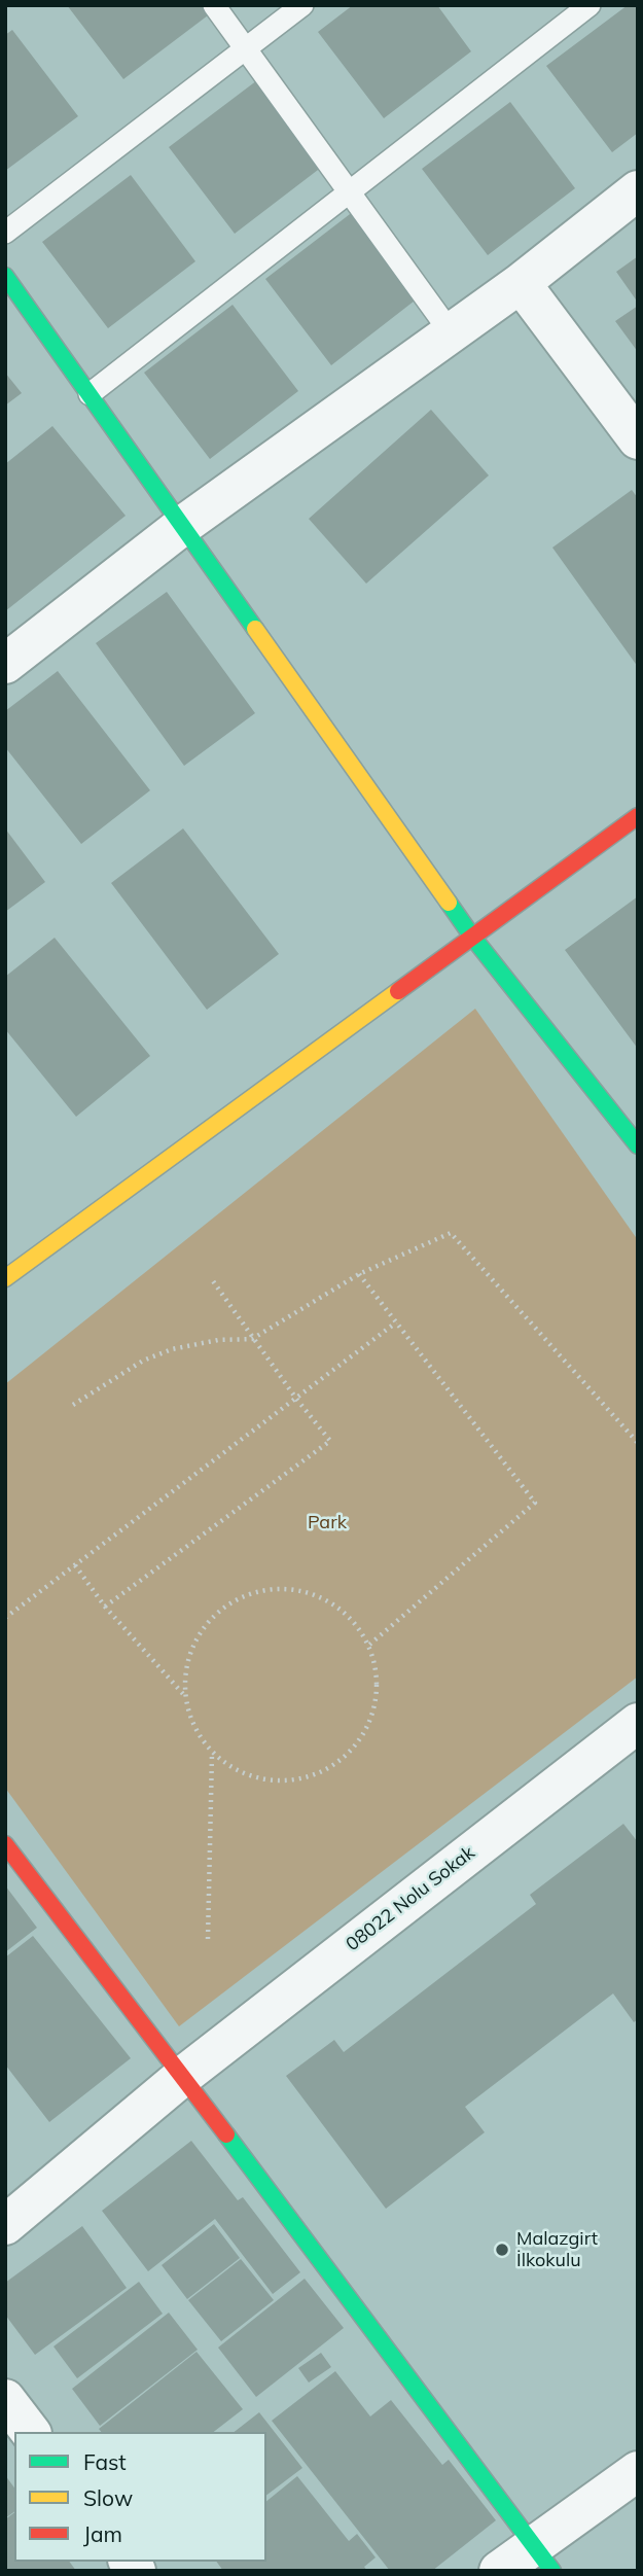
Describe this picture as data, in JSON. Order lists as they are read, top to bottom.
{
  "streets": {
    "street": ["08022 Nolu Sokak"]
  },
  "parks": ["Park"],
  "places": ["Malazgirt İlkokulu"],
  "legend": ["Fast", "Slow", "Jam"]
}
